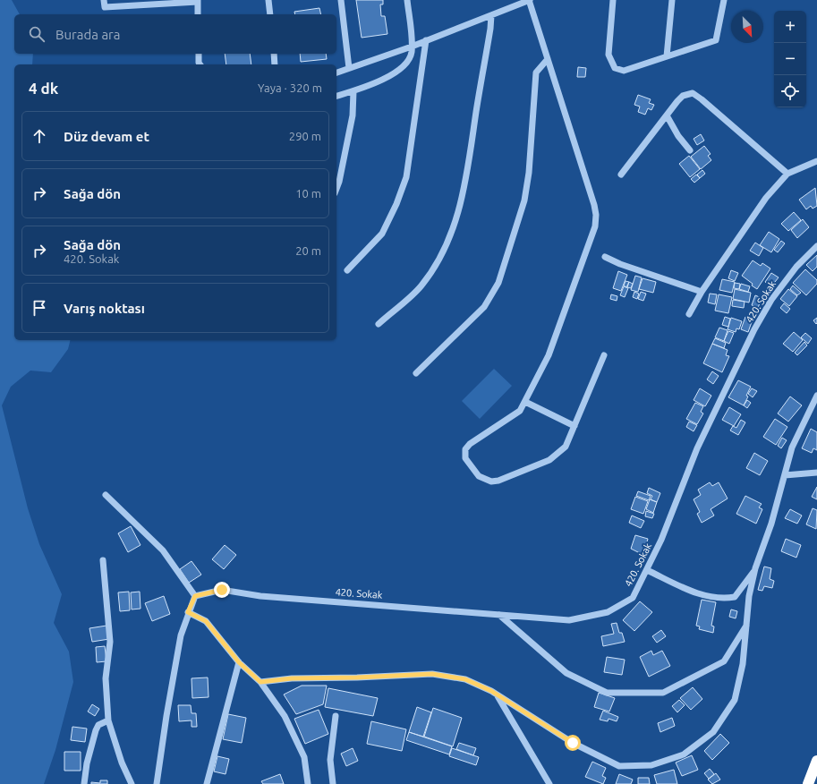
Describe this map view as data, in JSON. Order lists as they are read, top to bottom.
{
  "streets": {
    "street": ["420. Sokak"]
  },
  "north": "bottom right",
  "page": {
    "map_buttons": ["+", "−"],
    "search": "Burada ara",
    "heading": ["4 dk", "Yaya · 320 m"],
    "list": [
      ["Düz devam et", "290 m"],
      ["Sağa dön", "10 m"],
      ["Sağa dön", "420. Sokak", "20 m"],
      "Varış noktası"
    ]
  }
}
